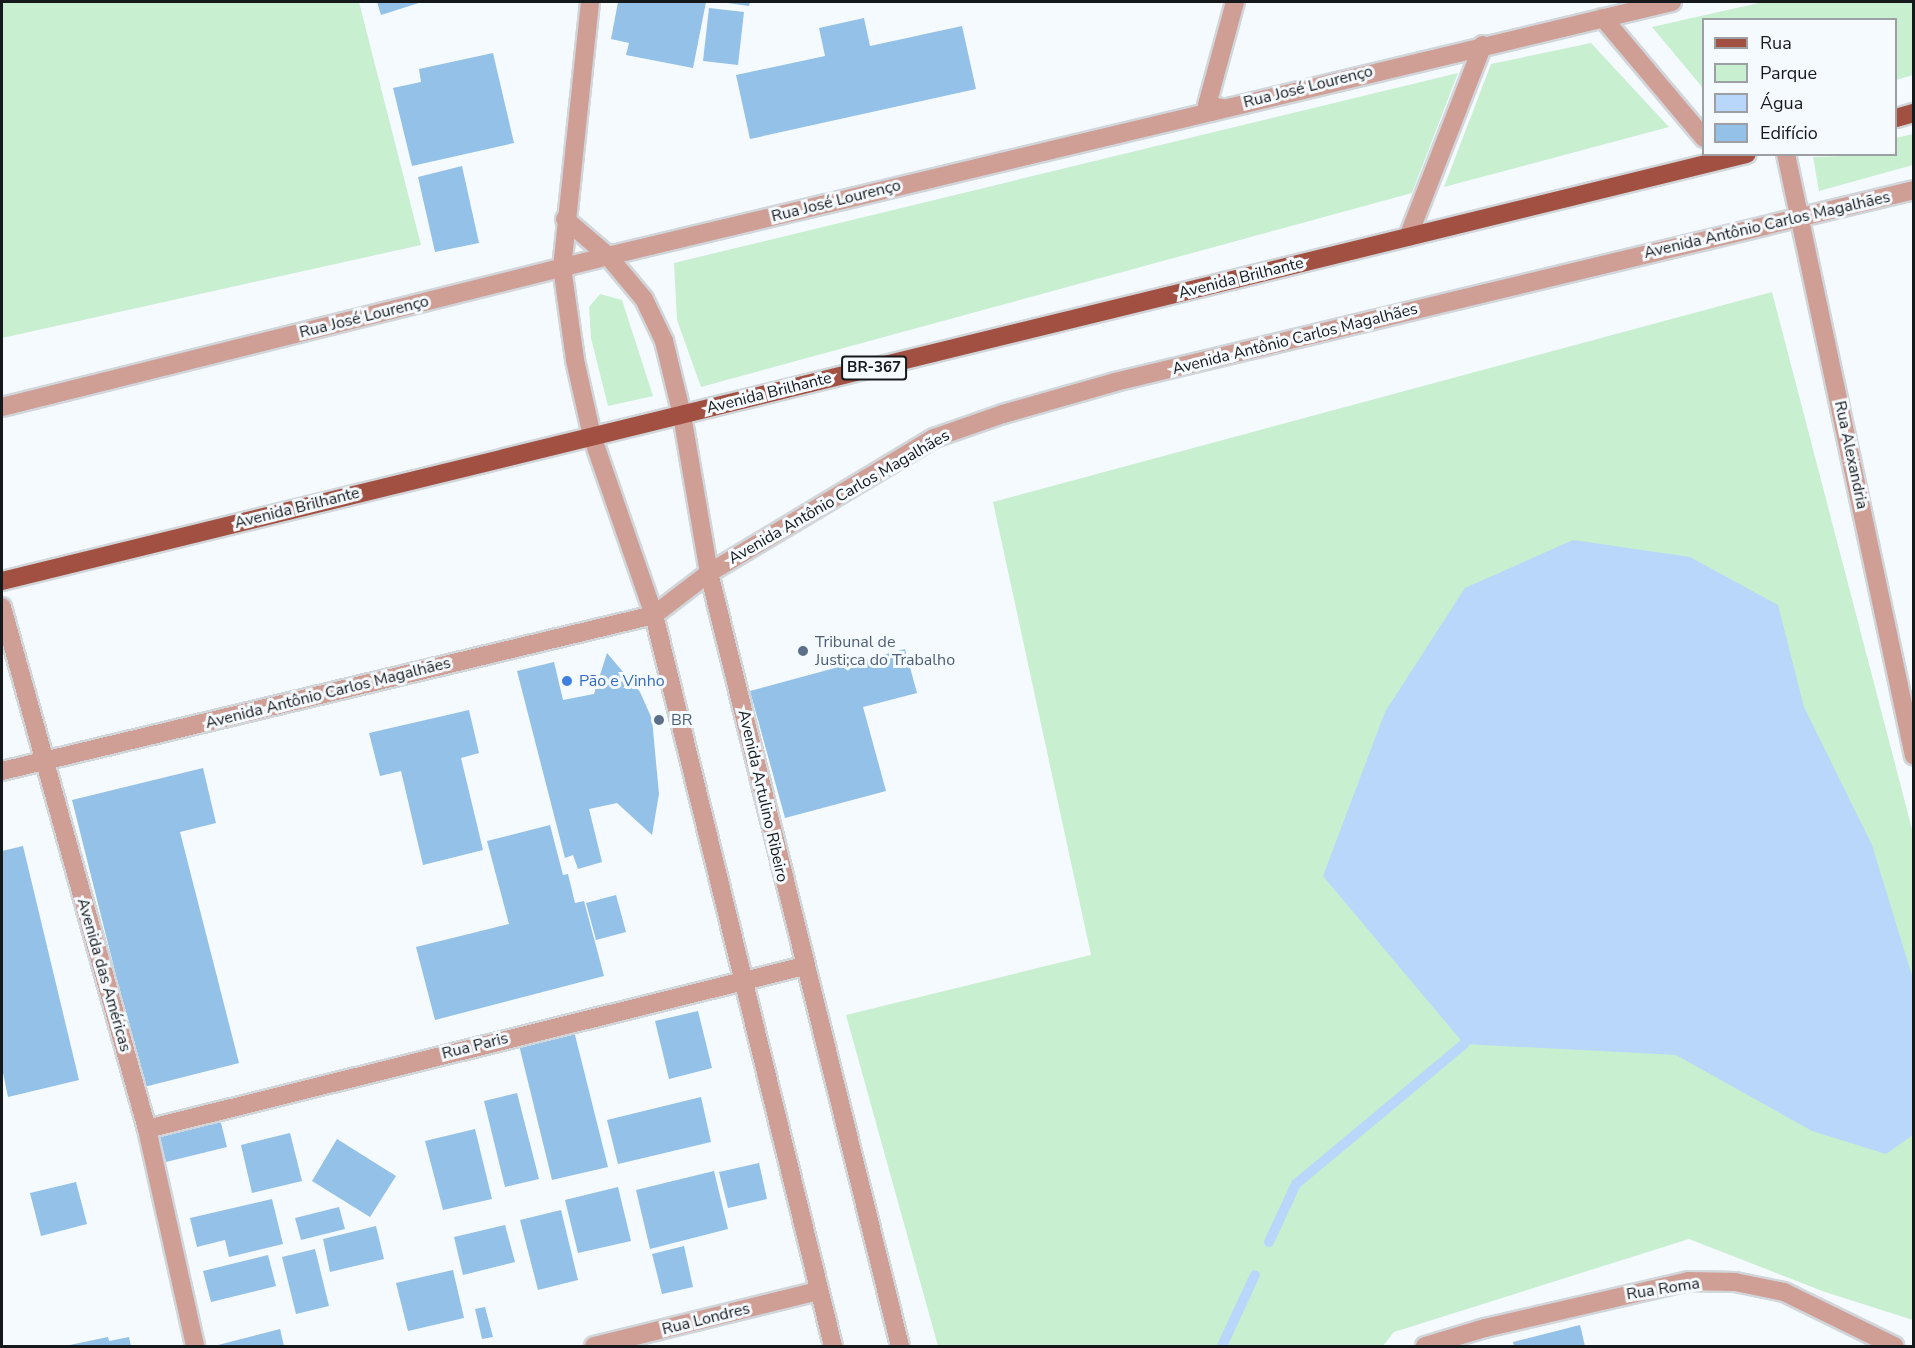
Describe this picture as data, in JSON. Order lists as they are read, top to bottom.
{
  "streets": {
    "main road": ["Avenida Brilhante", "BR-367"],
    "street": [
      "Rua José Lourenço",
      "Avenida Antônio Carlos Magalhães",
      "Rua Alexandria",
      "Avenida Artulino Ribeiro",
      "Avenida das Américas",
      "Rua Paris",
      "Rua Roma",
      "Rua Londres"
    ]
  },
  "crossings": [
    ["Rua José Lourenço", "Avenida Artulino Ribeiro"],
    ["Avenida Antônio Carlos Magalhães", "Rua Alexandria"],
    ["Avenida Antônio Carlos Magalhães", "Avenida Artulino Ribeiro"],
    ["Avenida Antônio Carlos Magalhães", "Avenida das Américas"],
    ["Avenida Brilhante", "Avenida Artulino Ribeiro"],
    ["Avenida Artulino Ribeiro", "Rua Paris"],
    ["Avenida das Américas", "Rua Paris"]
  ],
  "places": ["Tribunal de Justi;ca do Trabalho", "Pão e Vinho", "BR"],
  "legend": [
    "Rua",
    "Parque",
    "Água",
    "Edifício"
  ]
}
